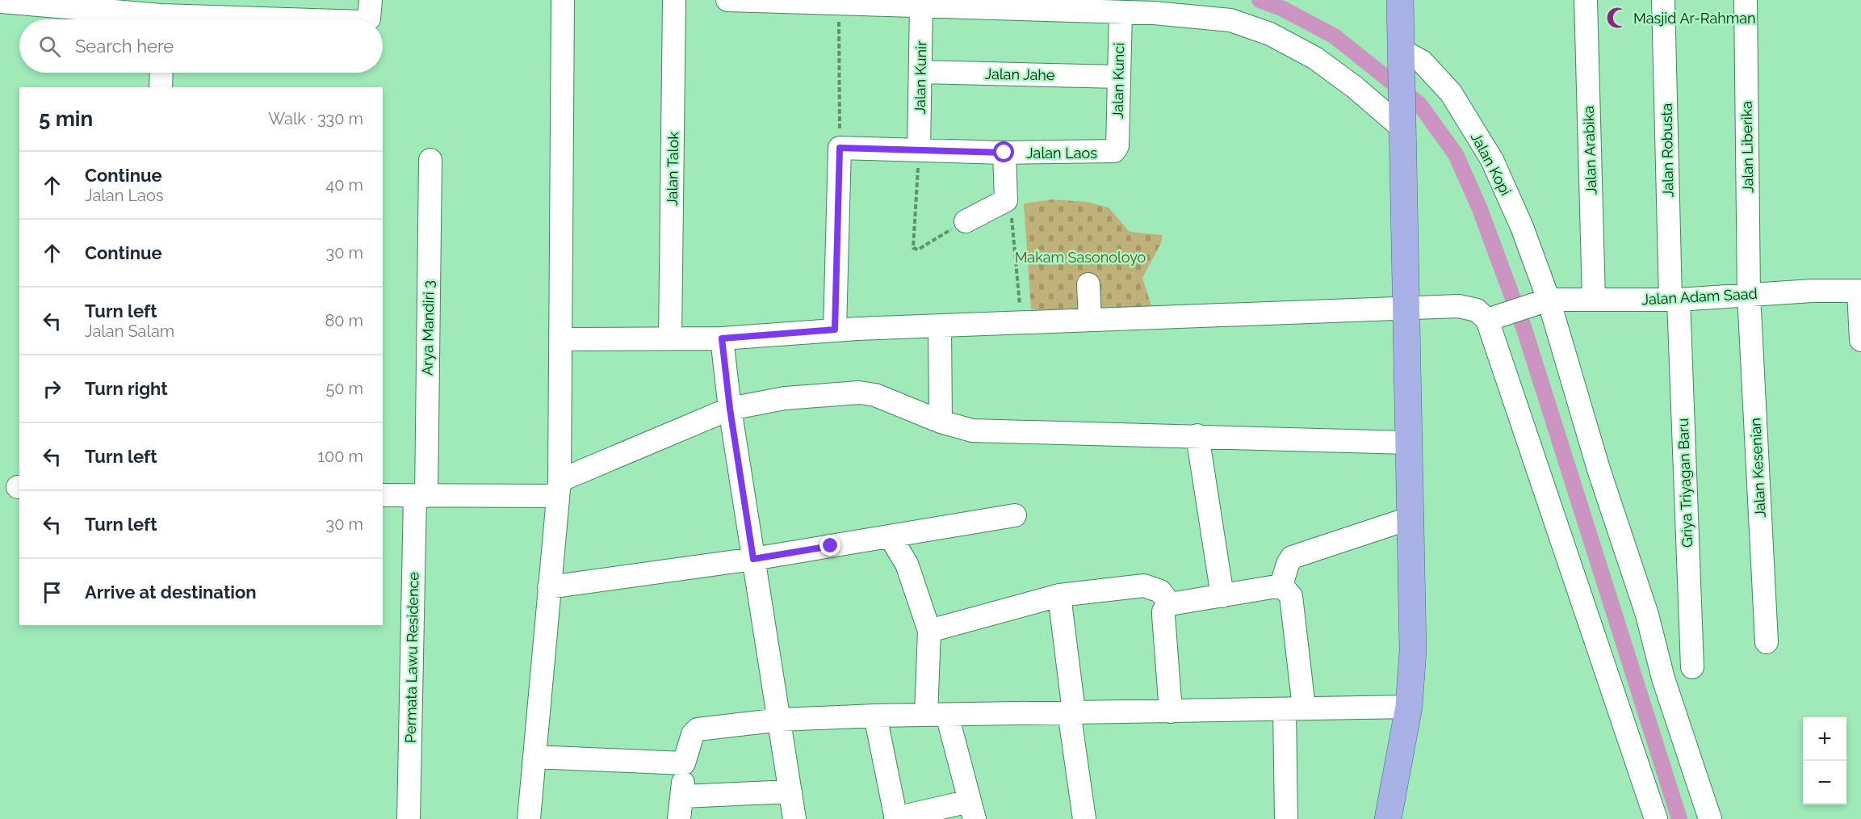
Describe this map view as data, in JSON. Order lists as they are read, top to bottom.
{
  "streets": {
    "street": [
      "Jalan Jahe",
      "Jalan Kunir",
      "Jalan Kunci",
      "Jalan Liberika",
      "Jalan Arabika",
      "Jalan Robusta",
      "Jalan Laos",
      "Jalan Kopi",
      "Jalan Talok",
      "Jalan Adam Saad",
      "Arya Mandiri 3",
      "Jalan Kesenian",
      "Griya Triyagan Baru",
      "Permata Lawu Residence"
    ]
  },
  "crossings": [
    ["Jalan Jahe", "Jalan Kunir"],
    ["Jalan Jahe", "Jalan Kunci"],
    ["Jalan Kunir", "Jalan Laos"],
    ["Jalan Kunci", "Jalan Laos"],
    ["Jalan Liberika", "Jalan Adam Saad"],
    ["Jalan Liberika", "Jalan Kesenian"],
    ["Jalan Arabika", "Jalan Adam Saad"],
    ["Jalan Robusta", "Jalan Adam Saad"],
    ["Jalan Robusta", "Griya Triyagan Baru"],
    ["Jalan Kopi", "Jalan Adam Saad"],
    ["Jalan Adam Saad", "Jalan Kesenian"],
    ["Jalan Adam Saad", "Griya Triyagan Baru"],
    ["Arya Mandiri 3", "Permata Lawu Residence"]
  ],
  "parks": ["Makam Sasonoloyo"],
  "places": {
    "mosque": ["Masjid Ar-Rahman"]
  },
  "page": {
    "search": "Search here",
    "heading": ["5 min", "Walk · 330 m"],
    "list": [
      ["Continue", "Jalan Laos", "40 m"],
      ["Continue", "30 m"],
      ["Turn left", "Jalan Salam", "80 m"],
      ["Turn right", "50 m"],
      ["Turn left", "100 m"],
      ["Turn left", "30 m"],
      "Arrive at destination"
    ],
    "map_buttons": ["+", "−"]
  }
}
